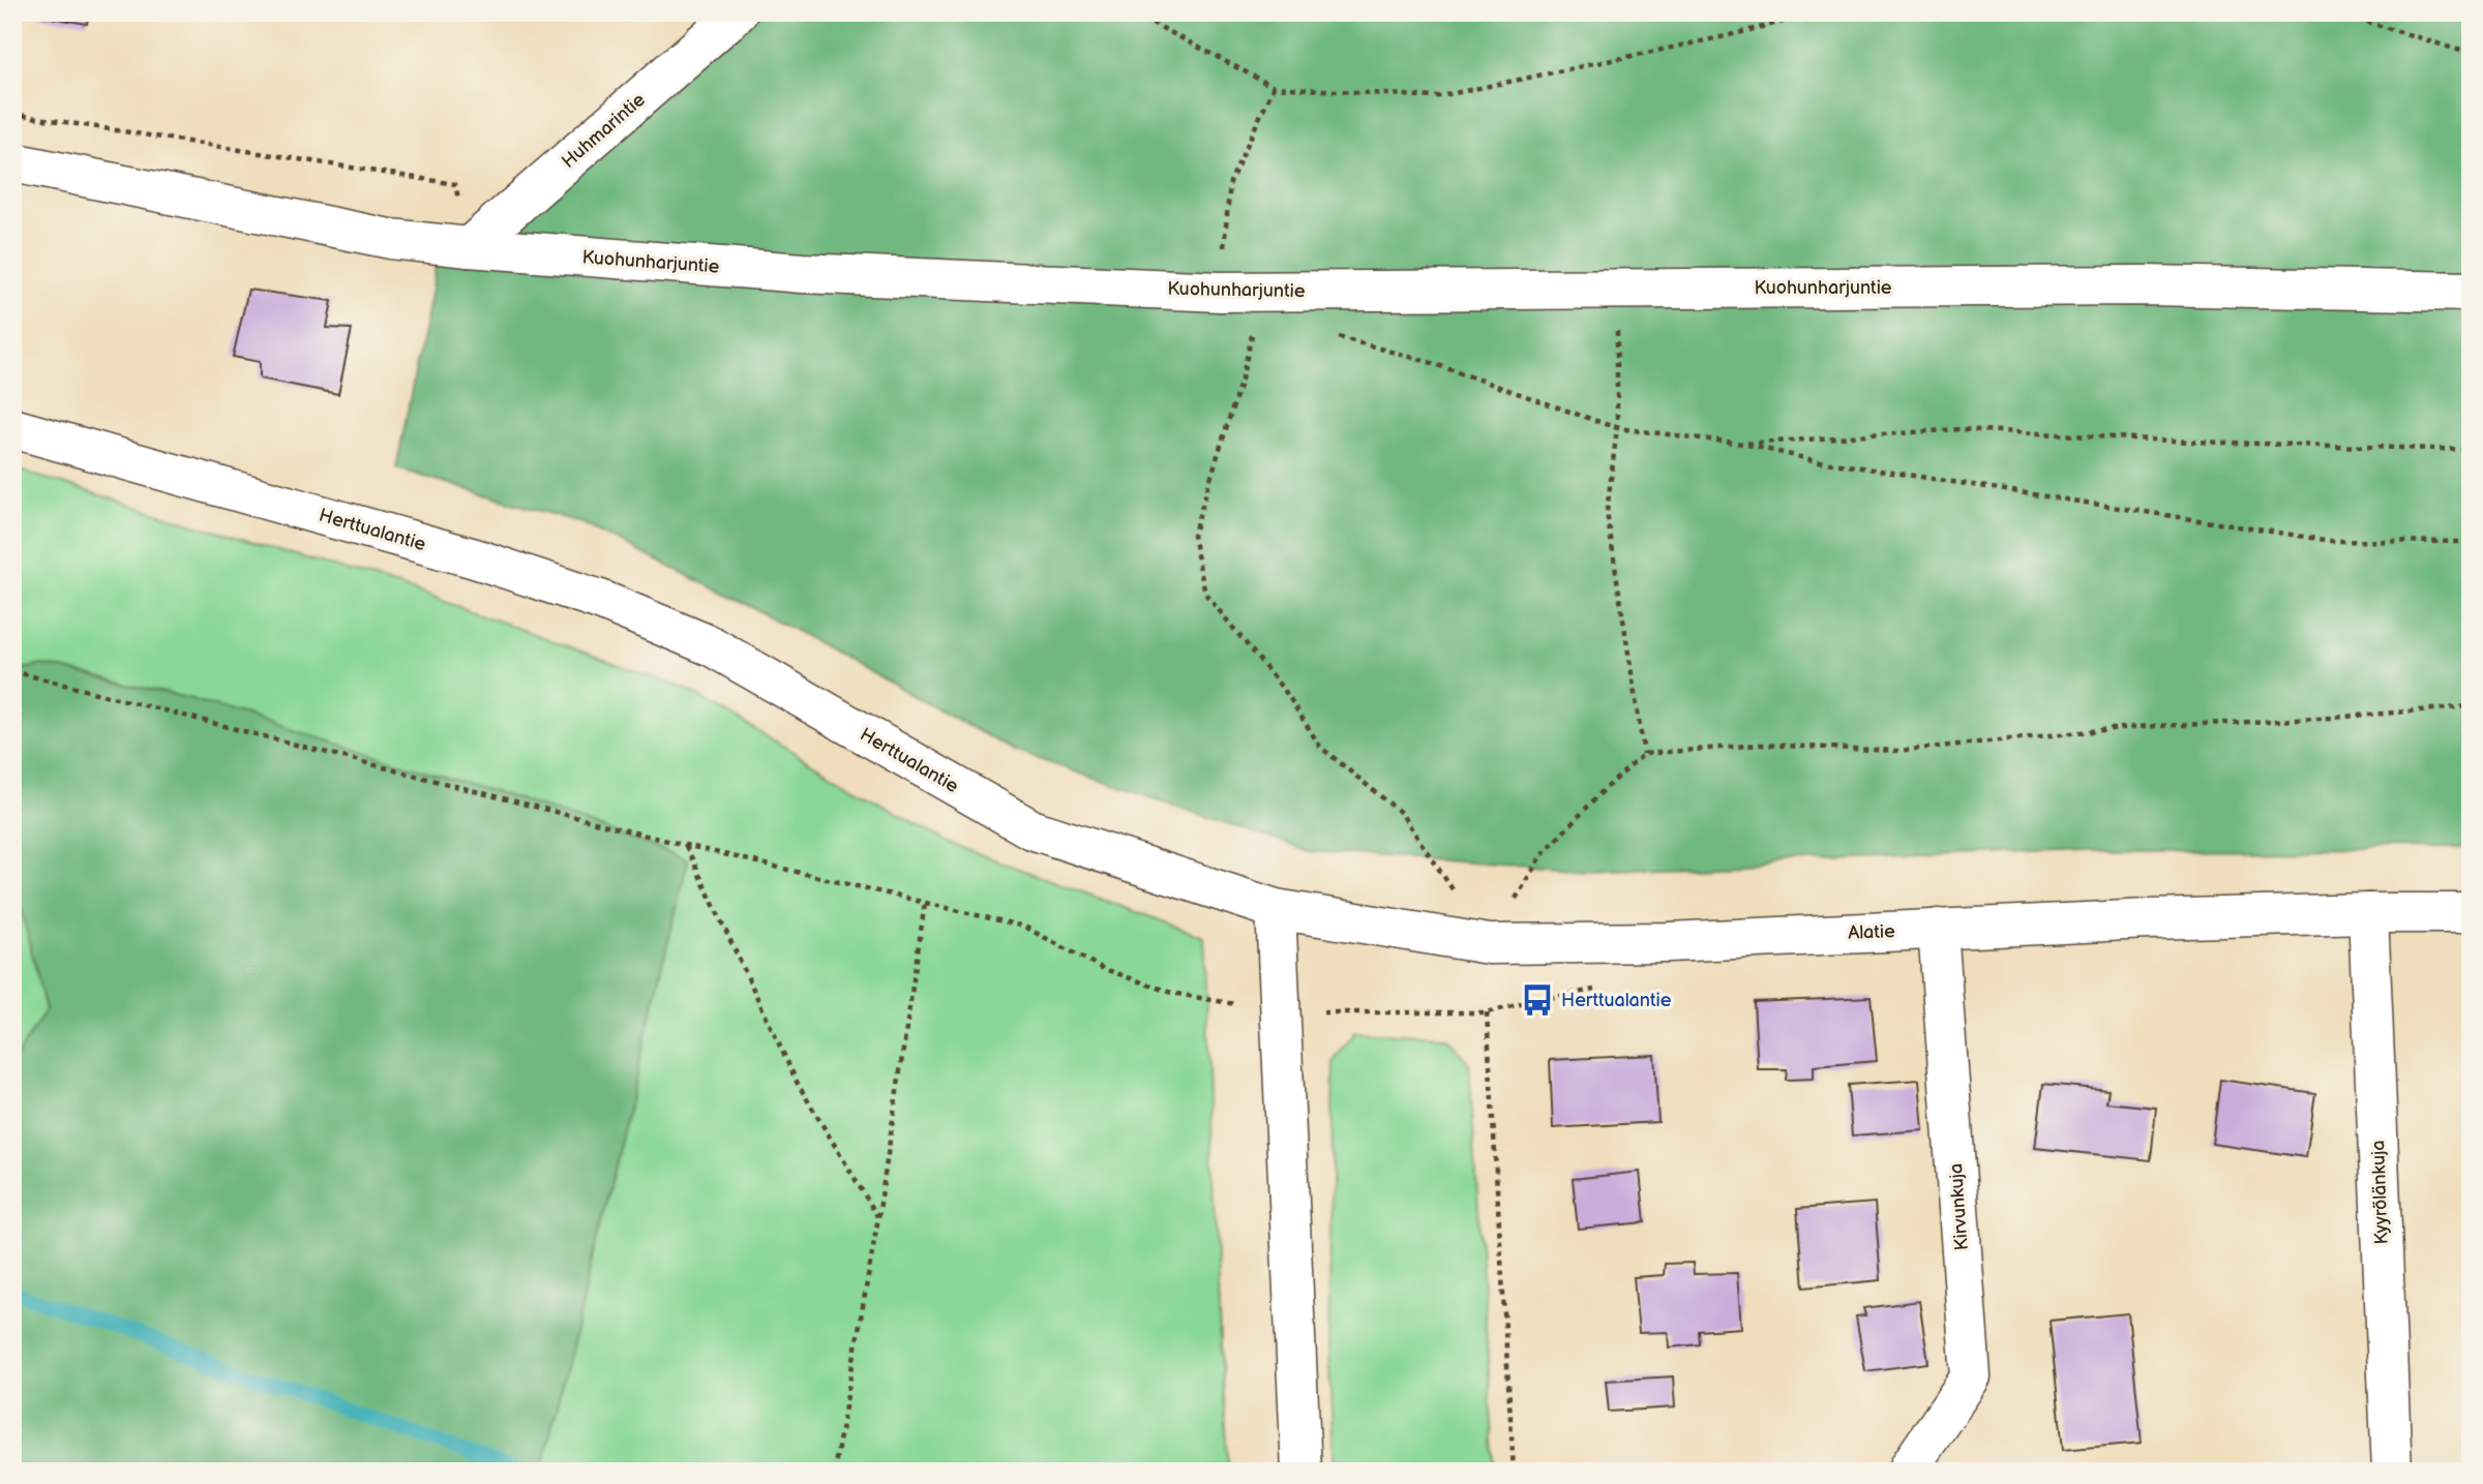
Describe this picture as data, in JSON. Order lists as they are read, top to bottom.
{
  "streets": {
    "street": [
      "Huhmarintie",
      "Kuohunharjuntie",
      "Herttualantie",
      "Alatie",
      "Kyyrölänkuja",
      "Kirvunkuja"
    ]
  },
  "crossings": [
    ["Huhmarintie", "Kuohunharjuntie"],
    ["Herttualantie", "Alatie"],
    ["Alatie", "Kyyrölänkuja"],
    ["Alatie", "Kirvunkuja"]
  ],
  "places": {
    "bus stop": ["Herttualantie"]
  }
}
